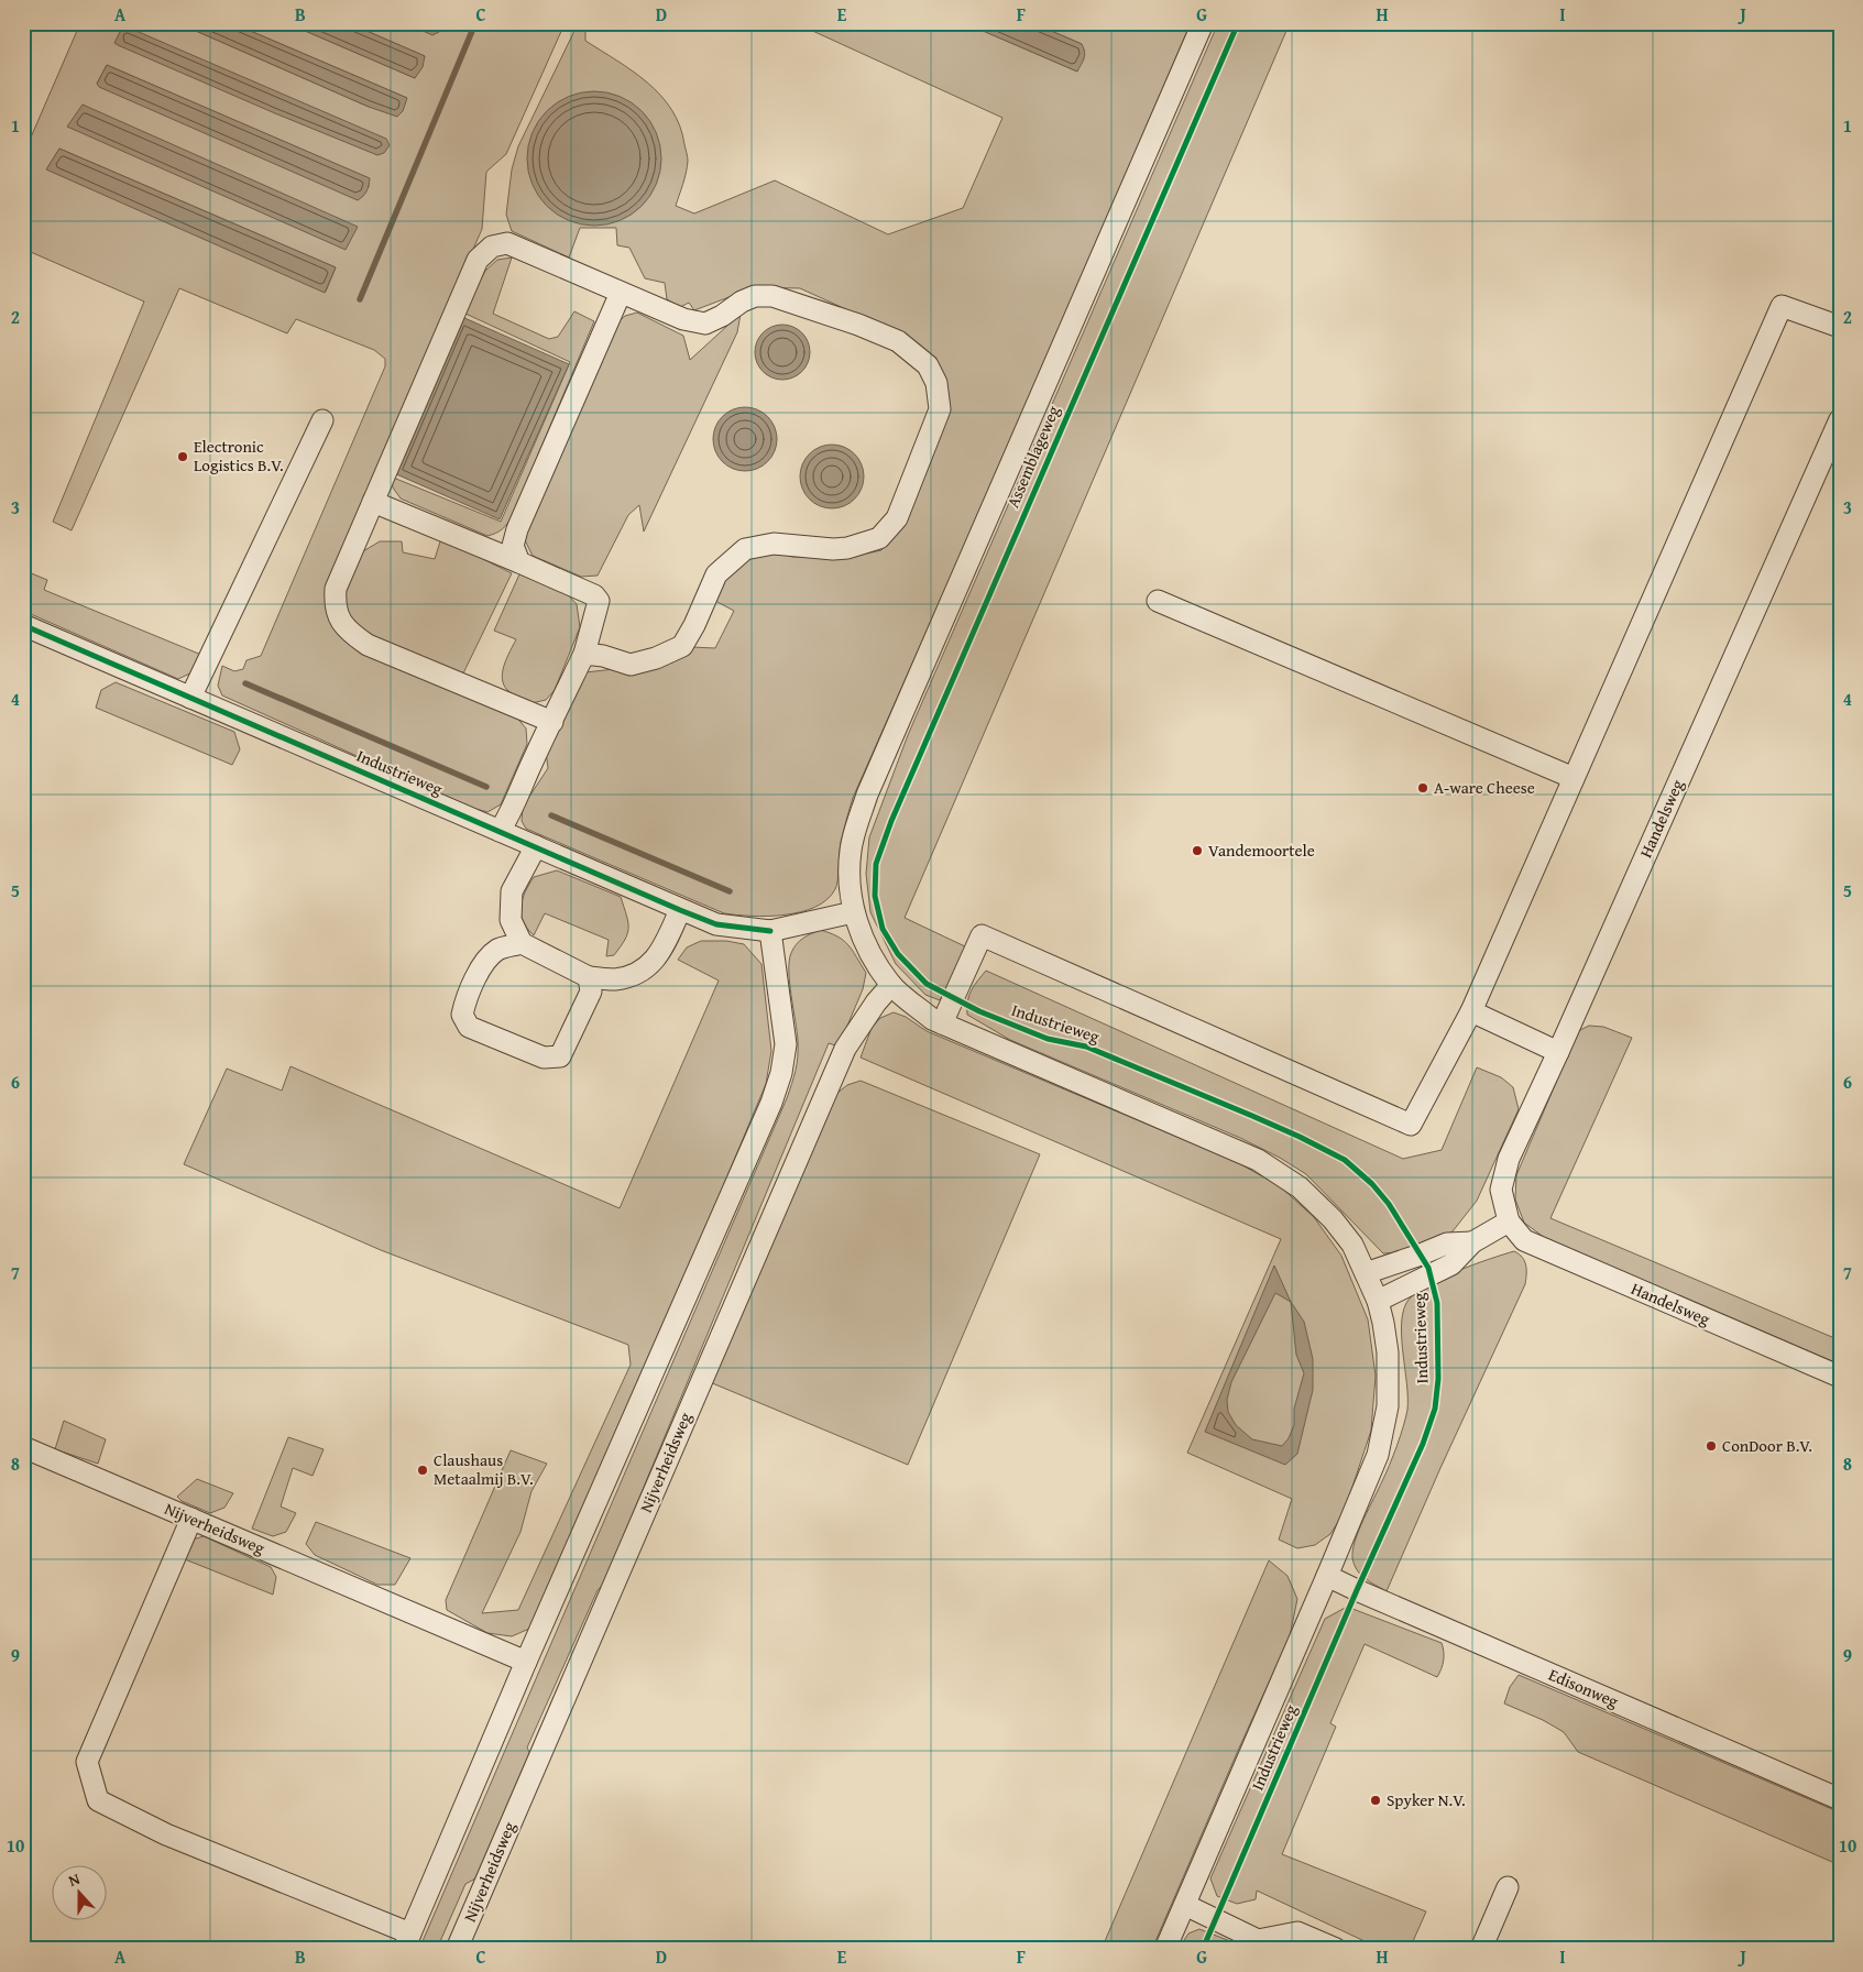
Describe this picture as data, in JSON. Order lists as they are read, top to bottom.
{
  "streets": {
    "street": [
      "Assemblageweg",
      "Industrieweg",
      "Handelsweg",
      "Nijverheidsweg",
      "Edisonweg"
    ]
  },
  "crossings": [
    ["Assemblageweg", "Industrieweg"],
    ["Industrieweg", "Nijverheidsweg"],
    ["Industrieweg", "Edisonweg"]
  ],
  "places": [
    "Electronic Logistics B.V.",
    "A-ware Cheese",
    "Vandemoortele",
    "ConDoor B.V.",
    "Claushaus Metaalmij B.V.",
    "Spyker N.V."
  ],
  "north": "top",
  "grid": {
    "columns": [
      "A",
      "B",
      "C",
      "D",
      "E",
      "F",
      "G",
      "H",
      "I",
      "J"
    ],
    "rows": [
      "1",
      "2",
      "3",
      "4",
      "5",
      "6",
      "7",
      "8",
      "9",
      "10"
    ]
  }
}
